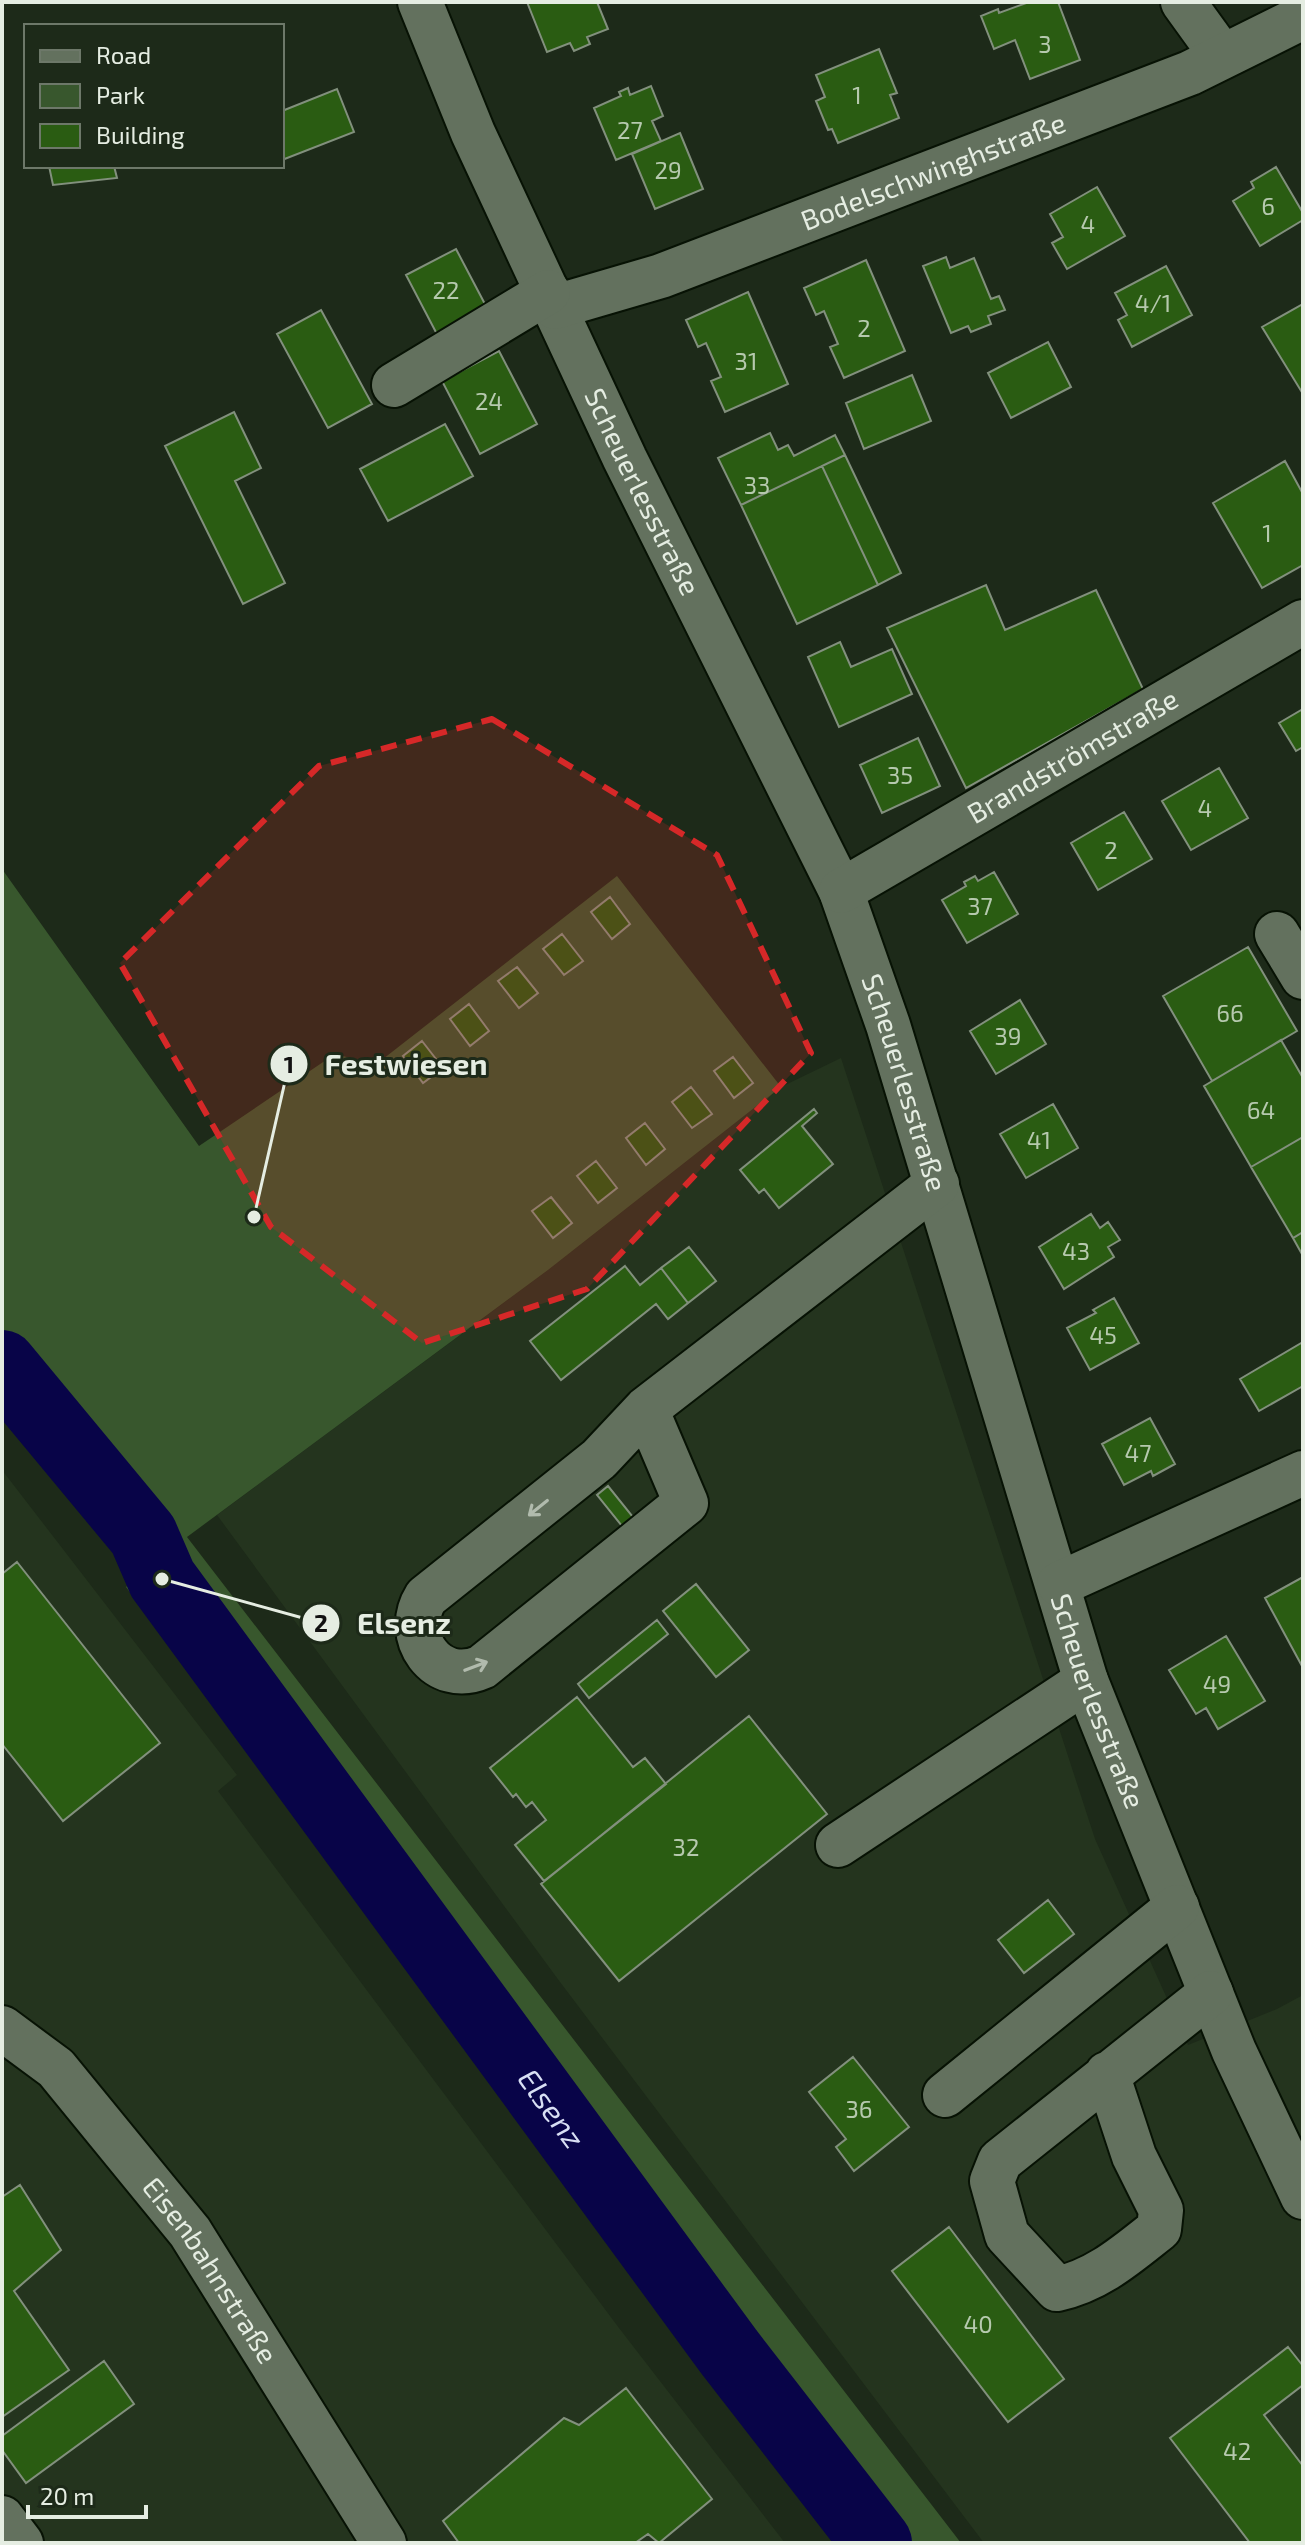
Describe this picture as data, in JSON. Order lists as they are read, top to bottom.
{
  "streets": {
    "street": [
      "Bodelschwinghstraße",
      "Scheuerlesstraße",
      "Brandströmstraße",
      "Eisenbahnstraße"
    ]
  },
  "crossings": [
    ["Bodelschwinghstraße", "Scheuerlesstraße"],
    ["Scheuerlesstraße", "Brandströmstraße"]
  ],
  "water": ["Elsenz"],
  "places": ["Festwiesen", "Elsenz"],
  "house_numbers": [
    "3",
    "1",
    "27",
    "29",
    "6",
    "4",
    "22",
    "4/1",
    "2",
    "31",
    "24",
    "33",
    "1",
    "35",
    "4",
    "2",
    "37",
    "66",
    "39",
    "64",
    "41",
    "43",
    "45",
    "47",
    "49",
    "32",
    "36",
    "40",
    "42"
  ],
  "legend": ["Road", "Park", "Building"],
  "scale_bar": "20 m"
}
